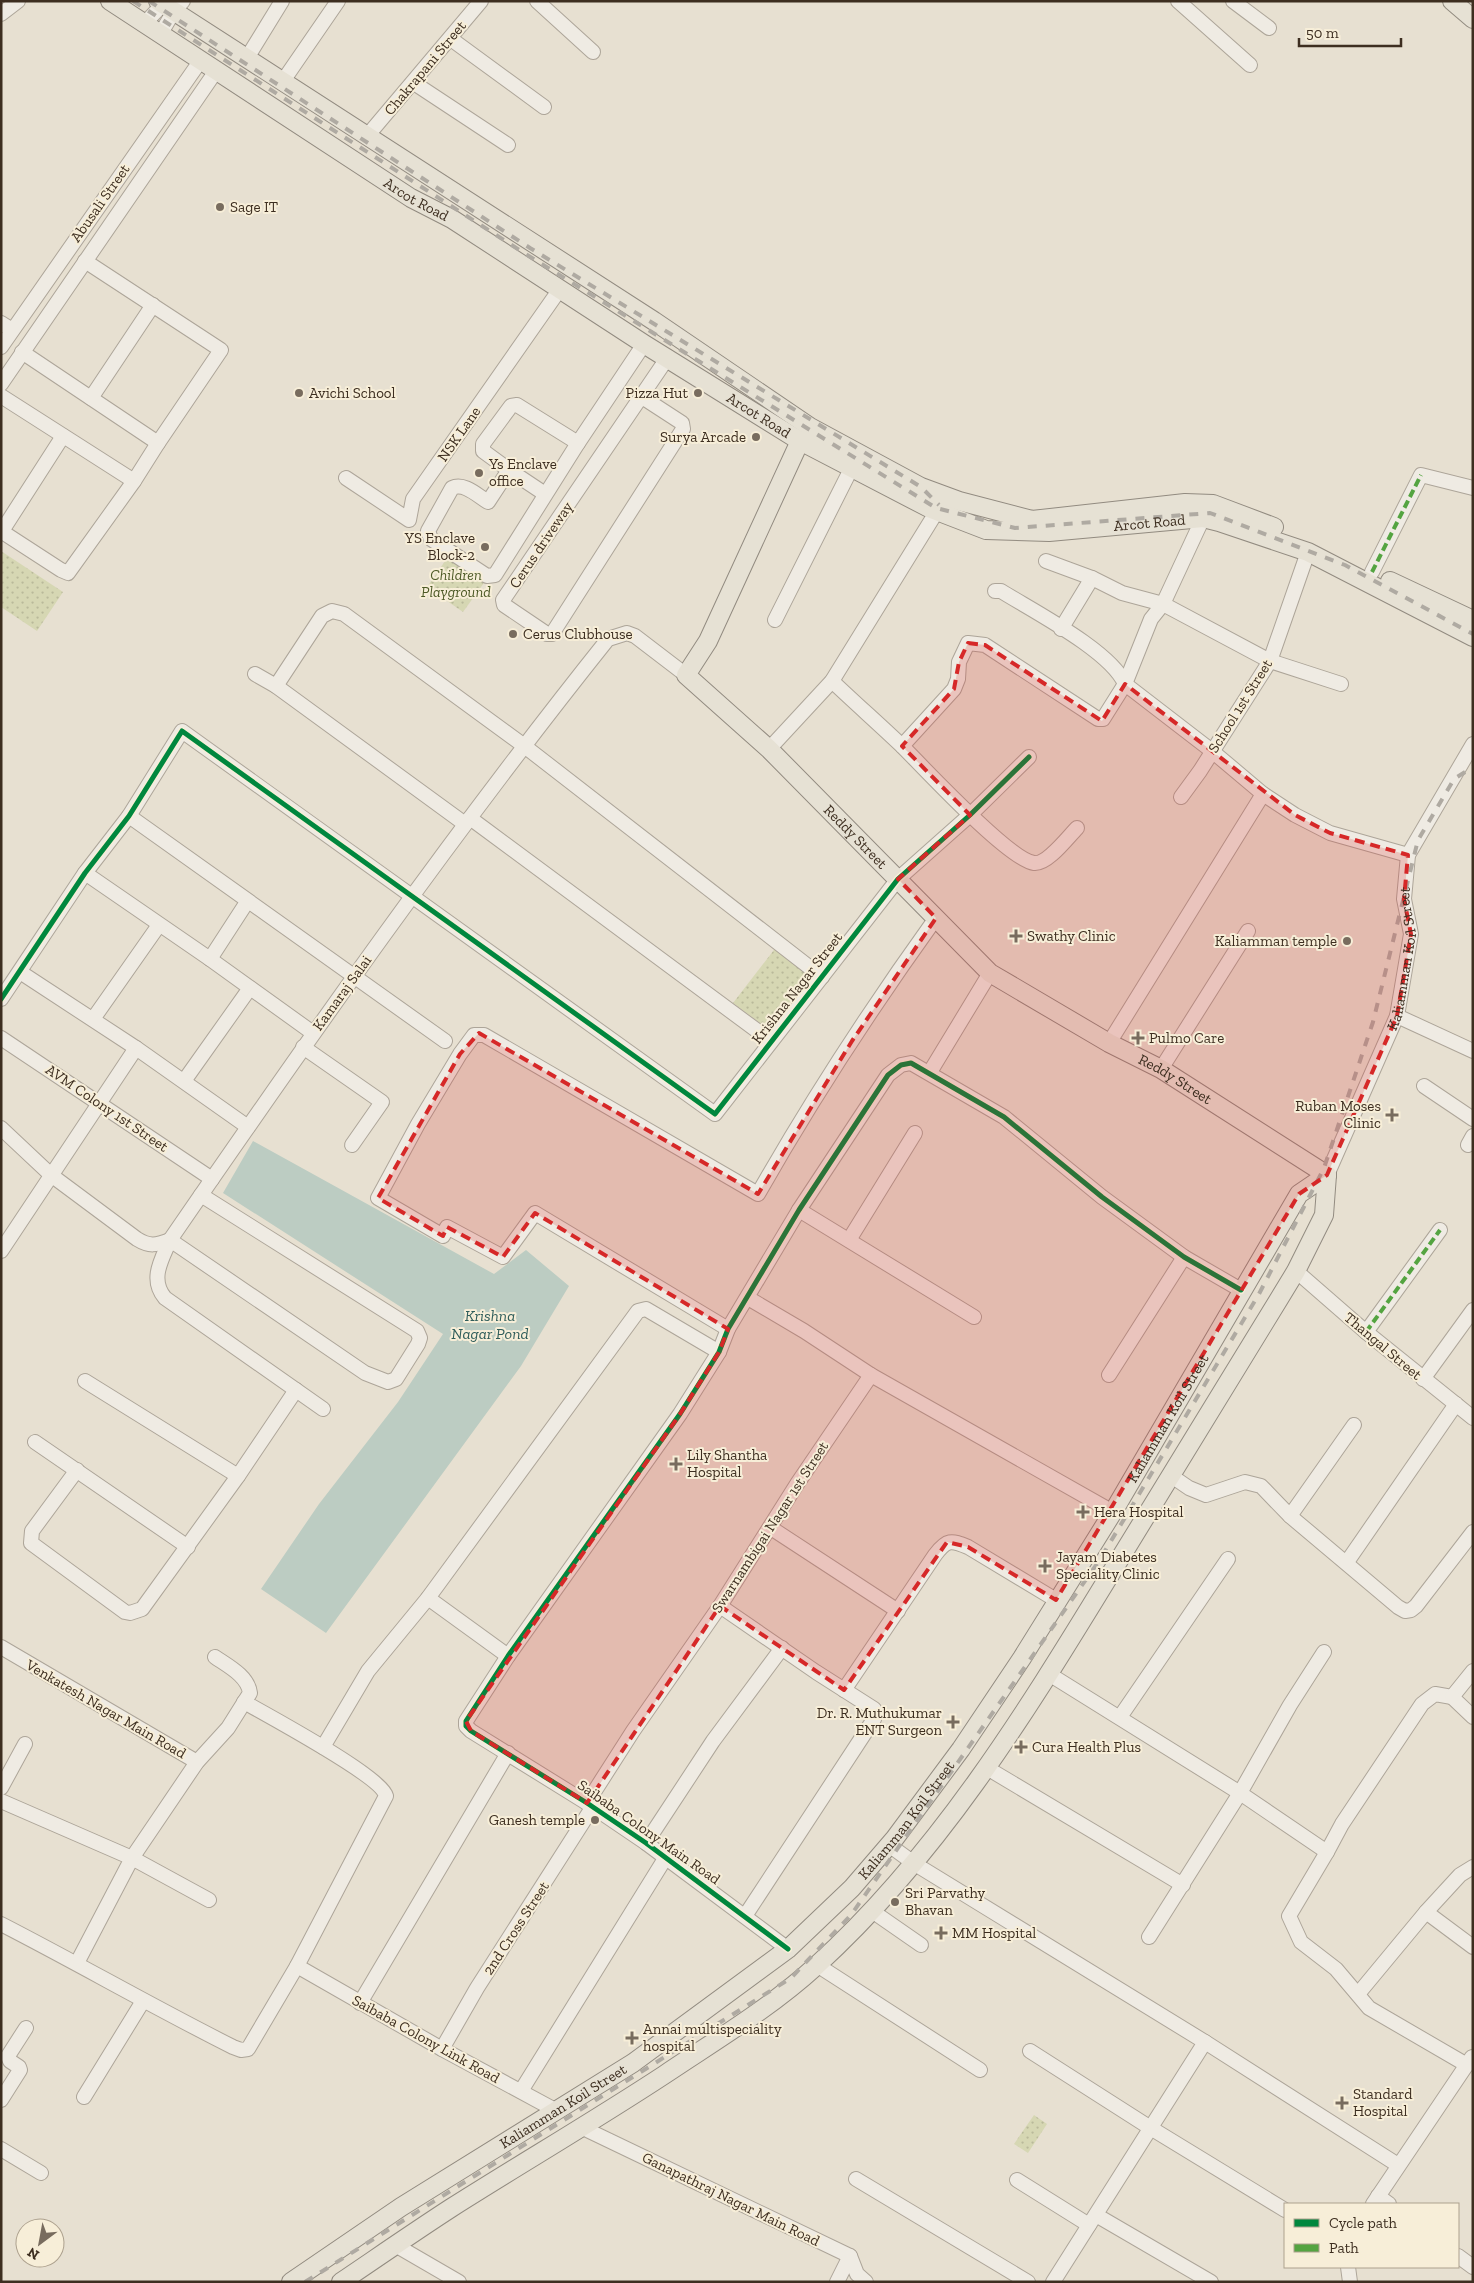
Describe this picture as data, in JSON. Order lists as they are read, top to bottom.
{
  "streets": {
    "main road": ["Arcot Road", "Reddy Street", "Kaliamman Koil Street"],
    "street": [
      "Chakrapani Street",
      "Abusali Street",
      "NSK Lane",
      "Cerus driveway",
      "School 1st Street",
      "Krishna Nagar Street",
      "Kamaraj Salai",
      "AVM Colony 1st Street",
      "Thangal Street",
      "Swarnambigai Nagar 1st Street",
      "Venkatesh Nagar Main Road",
      "Saibaba Colony Main Road",
      "2nd Cross Street",
      "Saibaba Colony Link Road",
      "Ganapathraj Nagar Main Road"
    ]
  },
  "crossings": [
    ["Chakrapani Street", "Arcot Road"],
    ["Arcot Road", "Abusali Street"],
    ["Arcot Road", "NSK Lane"],
    ["Arcot Road", "Cerus driveway"],
    ["Arcot Road", "School 1st Street"],
    ["Reddy Street", "Kaliamman Koil Street"],
    ["Reddy Street", "Krishna Nagar Street"],
    ["Reddy Street", "Kamaraj Salai"],
    ["Kaliamman Koil Street", "Thangal Street"],
    ["Kaliamman Koil Street", "Saibaba Colony Main Road"],
    ["Kaliamman Koil Street", "Saibaba Colony Link Road"],
    ["Kaliamman Koil Street", "Ganapathraj Nagar Main Road"],
    ["Krishna Nagar Street", "Kamaraj Salai"],
    ["Kamaraj Salai", "AVM Colony 1st Street"],
    ["Swarnambigai Nagar 1st Street", "Saibaba Colony Main Road"],
    ["Swarnambigai Nagar 1st Street", "2nd Cross Street"],
    ["Saibaba Colony Main Road", "2nd Cross Street"],
    ["2nd Cross Street", "Saibaba Colony Link Road"]
  ],
  "water": ["Krishna Nagar Pond"],
  "parks": ["Children Playground"],
  "places": {
    "other": [
      "Sage IT",
      "Avichi School",
      "Pizza Hut",
      "Surya Arcade",
      "Ys Enclave office",
      "YS Enclave Block-2",
      "Cerus Clubhouse",
      "Kaliamman temple",
      "Ganesh temple",
      "Sri Parvathy Bhavan"
    ],
    "health": [
      "Swathy Clinic",
      "Pulmo Care",
      "Ruban Moses Clinic",
      "Lily Shantha Hospital",
      "Hera Hospital",
      "Jayam Diabetes Speciality Clinic",
      "Dr. R. Muthukumar ENT Surgeon",
      "Cura Health Plus",
      "MM Hospital",
      "Annai multispeciality hospital",
      "Standard Hospital"
    ]
  },
  "legend": ["Cycle path", "Path"],
  "scale_bar": "50 m",
  "north": "bottom left"
}
